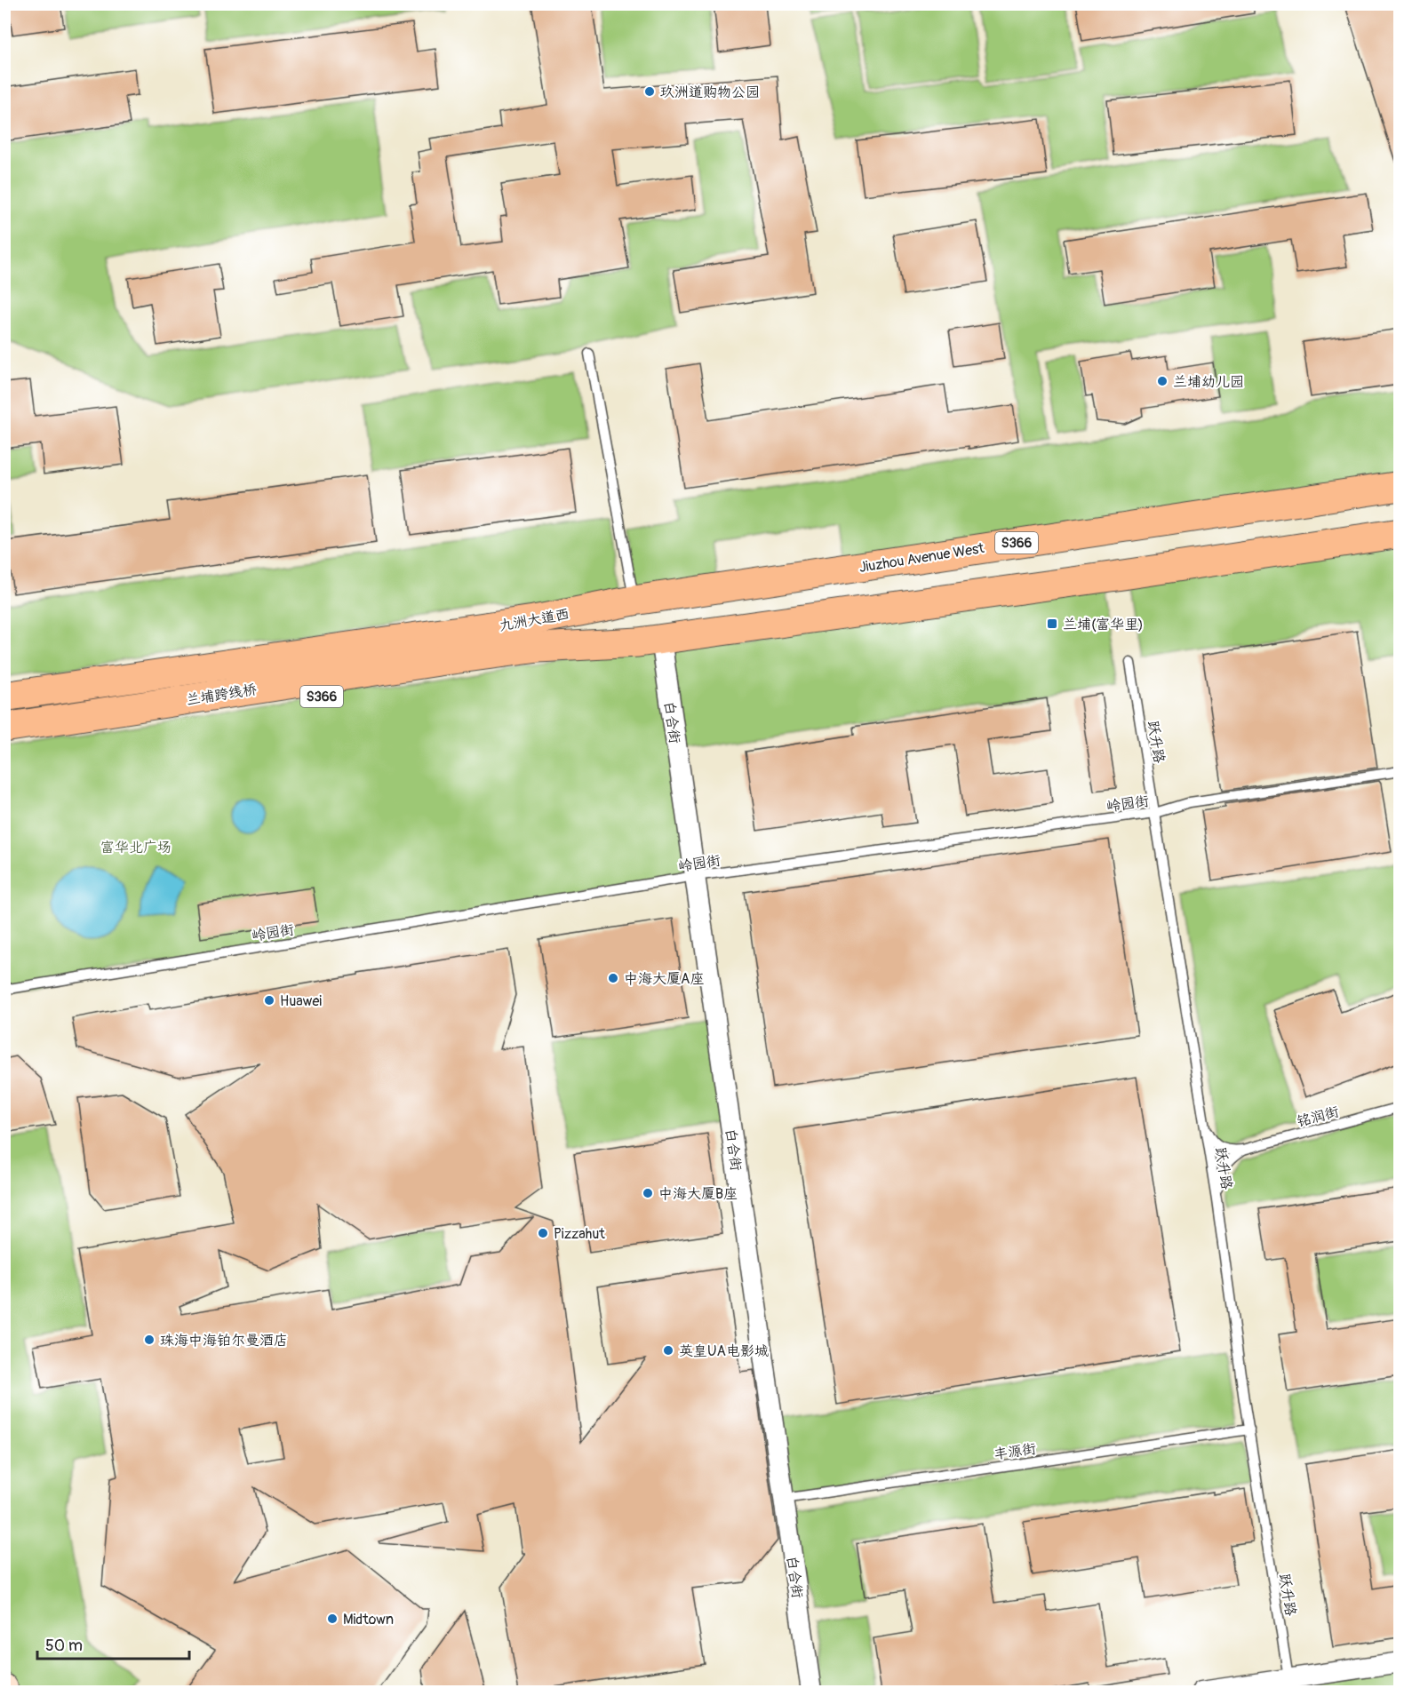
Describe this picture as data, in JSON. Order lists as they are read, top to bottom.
{
  "streets": {
    "main road": [
      "S366",
      "Jiuzhou Avenue West",
      "九洲大道西",
      "兰埔跨线桥"
    ],
    "street": ["白合街"],
    "lane": [
      "跃升路",
      "岭园街",
      "铭润街",
      "丰源街"
    ]
  },
  "crossings": [
    ["S366", "Jiuzhou Avenue West"],
    ["S366", "九洲大道西"],
    ["S366", "白合街"],
    ["Jiuzhou Avenue West", "九洲大道西"],
    ["九洲大道西", "兰埔跨线桥"],
    ["九洲大道西", "白合街"],
    ["白合街", "岭园街"],
    ["白合街", "丰源街"],
    ["跃升路", "岭园街"],
    ["跃升路", "铭润街"],
    ["跃升路", "丰源街"]
  ],
  "parks": ["富华北广场"],
  "places": {
    "other": [
      "玖洲道购物公园",
      "兰埔幼儿园",
      "中海大厦A座",
      "Huawei",
      "中海大厦B座",
      "Pizzahut",
      "珠海中海铂尔曼酒店",
      "英皇UA电影城",
      "Midtown"
    ],
    "transit": ["兰埔(富华里)"]
  },
  "scale_bar": "50 m"
}
